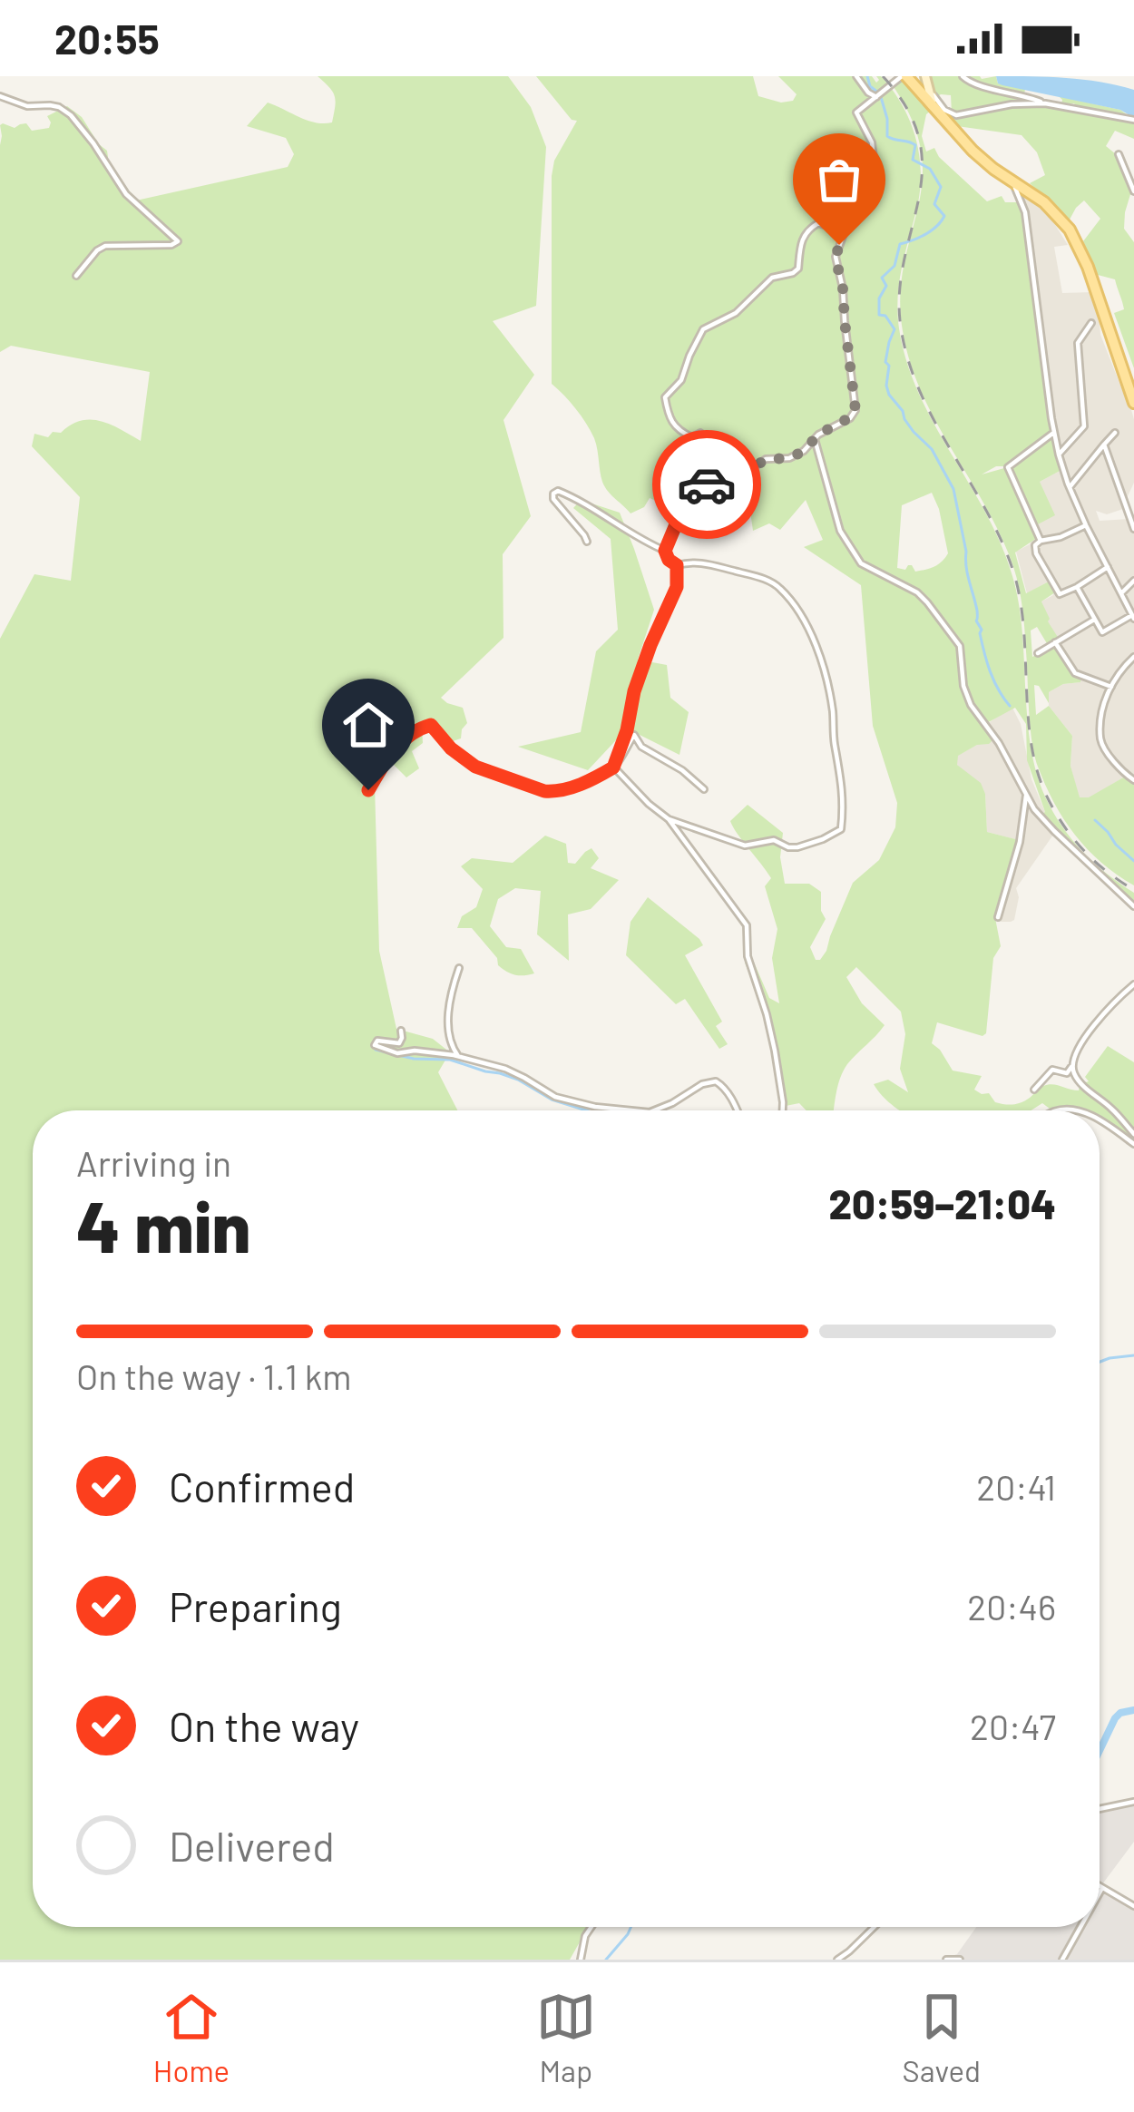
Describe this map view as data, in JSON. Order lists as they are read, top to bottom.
{
  "page": {
    "status": "20:55",
    "heading": ["4 min", "Arriving in", "20:59–21:04"],
    "bar": "On the way · 1.1 km",
    "list": [
      ["Confirmed", "20:41"],
      ["Preparing", "20:46"],
      ["On the way", "20:47"],
      "Delivered"
    ],
    "tabs": ["Home", "Map", "Saved"]
  }
}
